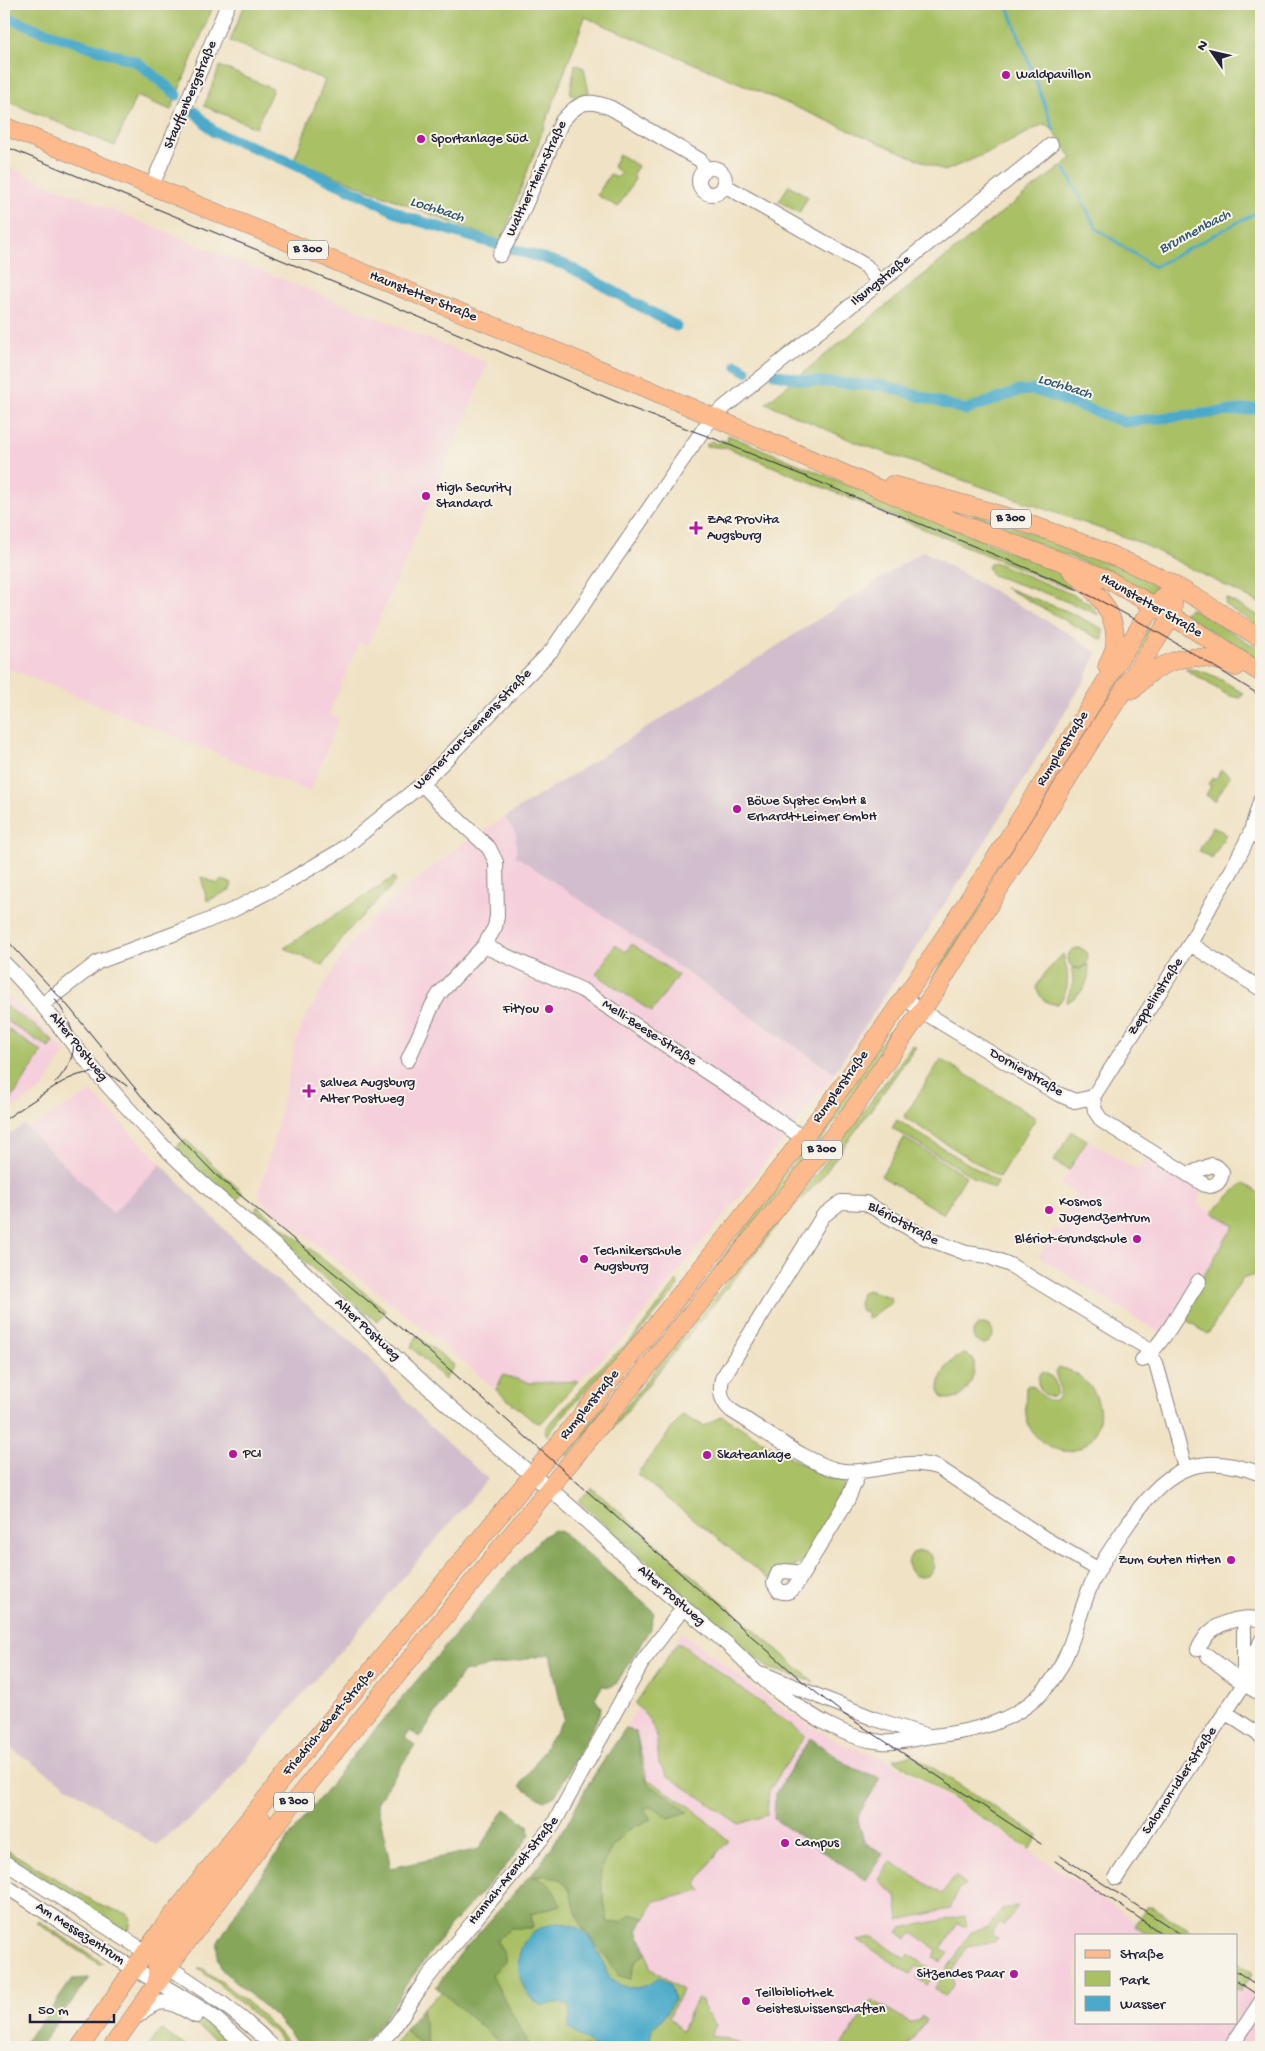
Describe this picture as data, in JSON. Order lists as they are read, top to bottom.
{
  "streets": {
    "main road": [
      "B 300",
      "Haunstetter Straße",
      "Rumplerstraße",
      "Friedrich-Ebert-Straße"
    ],
    "street": [
      "Stauffenbergstraße",
      "Walther-Heim-Straße",
      "Ilsungstraße",
      "Werner-von-Siemens-Straße",
      "Zeppelinstraße",
      "Melli-Beese-Straße",
      "Alter Postweg",
      "Dornierstraße",
      "Blériotstraße",
      "Salomon-Idler-Straße",
      "Hannah-Arendt-Straße",
      "Am Messezentrum"
    ]
  },
  "crossings": [
    ["Stauffenbergstraße", "Haunstetter Straße"],
    ["Walther-Heim-Straße", "Ilsungstraße"],
    ["Ilsungstraße", "Haunstetter Straße"],
    ["Ilsungstraße", "Werner-von-Siemens-Straße"],
    ["Haunstetter Straße", "Werner-von-Siemens-Straße"],
    ["Haunstetter Straße", "Rumplerstraße"],
    ["Werner-von-Siemens-Straße", "Alter Postweg"],
    ["Rumplerstraße", "Melli-Beese-Straße"],
    ["Rumplerstraße", "Alter Postweg"],
    ["Rumplerstraße", "Dornierstraße"],
    ["Rumplerstraße", "Friedrich-Ebert-Straße"],
    ["Zeppelinstraße", "Dornierstraße"],
    ["Alter Postweg", "Friedrich-Ebert-Straße"],
    ["Alter Postweg", "Hannah-Arendt-Straße"],
    ["Friedrich-Ebert-Straße", "Am Messezentrum"]
  ],
  "water": ["Lochbach", "Brunnenbach"],
  "places": {
    "other": [
      "Waldpavillon",
      "Sportanlage Süd",
      "High Security Standard",
      "Böwe Systec GmbH & Erhardt+Leimer GmbH",
      "FitYou",
      "Kosmos Jugendzentrum",
      "Blériot-Grundschule",
      "Technikerschule Augsburg",
      "PCI",
      "Skateanlage",
      "Zum Guten Hirten",
      "Campus",
      "Sitzendes Paar",
      "Teilbibliothek Geisteswissenschaften"
    ],
    "health": ["ZAR ProVita Augsburg", "salvea Augsburg Alter Postweg"]
  },
  "legend": ["Straße", "Park", "Wasser"],
  "scale_bar": "50 m",
  "north": "top left"
}
